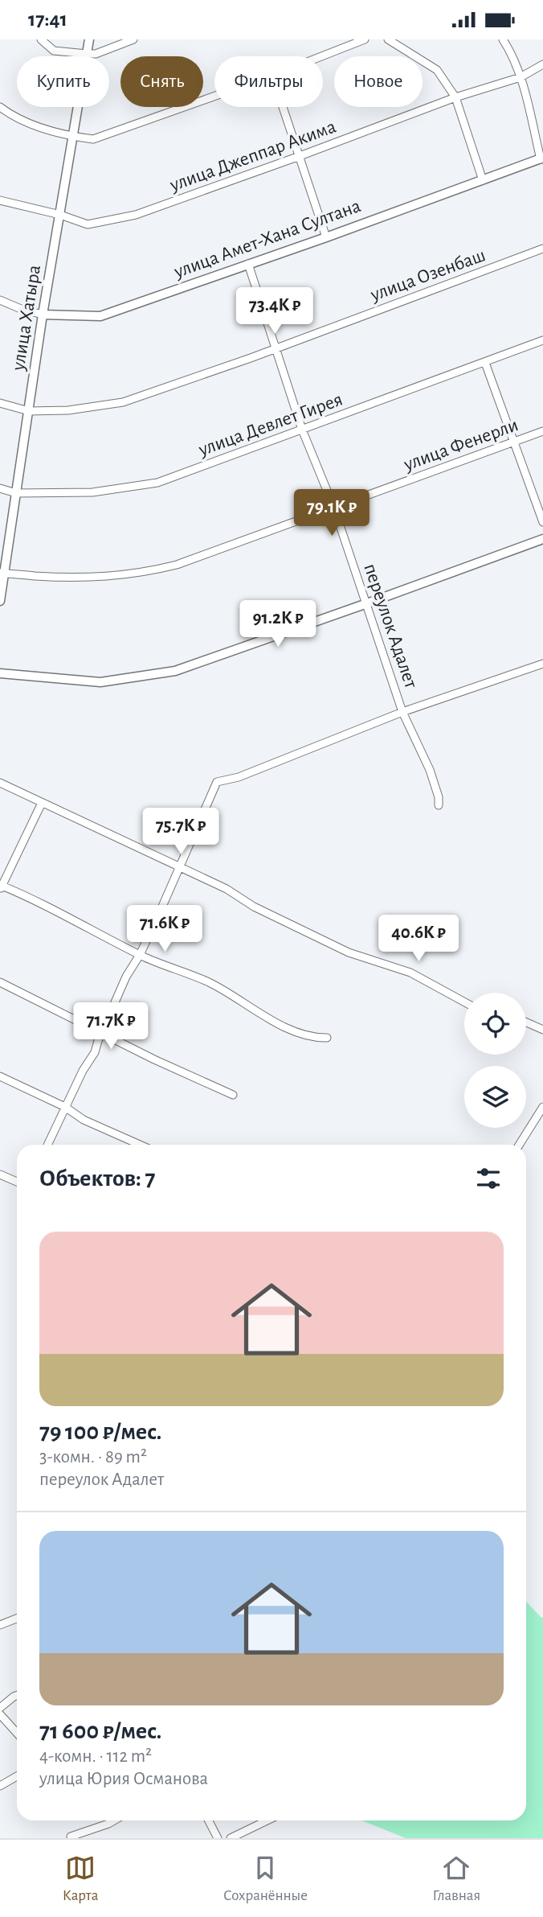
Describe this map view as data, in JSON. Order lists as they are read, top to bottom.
{
  "streets": {
    "street": [
      "улица Джеппар Акима",
      "улица Амет-Хана Султана",
      "улица Озенбаш",
      "улица Хатыра",
      "улица Девлет Гирея",
      "улица Фенерли",
      "переулок Адалет"
    ]
  },
  "crossings": [
    ["улица Джеппар Акима", "улица Хатыра"],
    ["улица Амет-Хана Султана", "улица Хатыра"],
    ["улица Амет-Хана Султана", "переулок Адалет"],
    ["улица Озенбаш", "улица Хатыра"],
    ["улица Озенбаш", "переулок Адалет"],
    ["улица Хатыра", "улица Девлет Гирея"],
    ["улица Хатыра", "улица Фенерли"],
    ["улица Девлет Гирея", "переулок Адалет"],
    ["улица Фенерли", "переулок Адалет"]
  ],
  "page": {
    "status": "17:41",
    "chip": [
      "Купить",
      "Снять",
      "Фильтры",
      "Новое"
    ],
    "price": [
      "73.4K ₽",
      "79.1K ₽",
      "91.2K ₽",
      "75.7K ₽",
      "71.6K ₽",
      "40.6K ₽",
      "71.7K ₽"
    ],
    "heading": "Объектов: 7",
    "list": [
      {
        "name": "79 100 ₽/мес.",
        "note": "3-комн. · 89 m² · переулок Адалет"
      },
      {
        "name": "71 600 ₽/мес.",
        "note": "4-комн. · 112 m² · улица Юрия Османова"
      }
    ],
    "tabs": ["Карта", "Сохранённые", "Главная"]
  }
}
